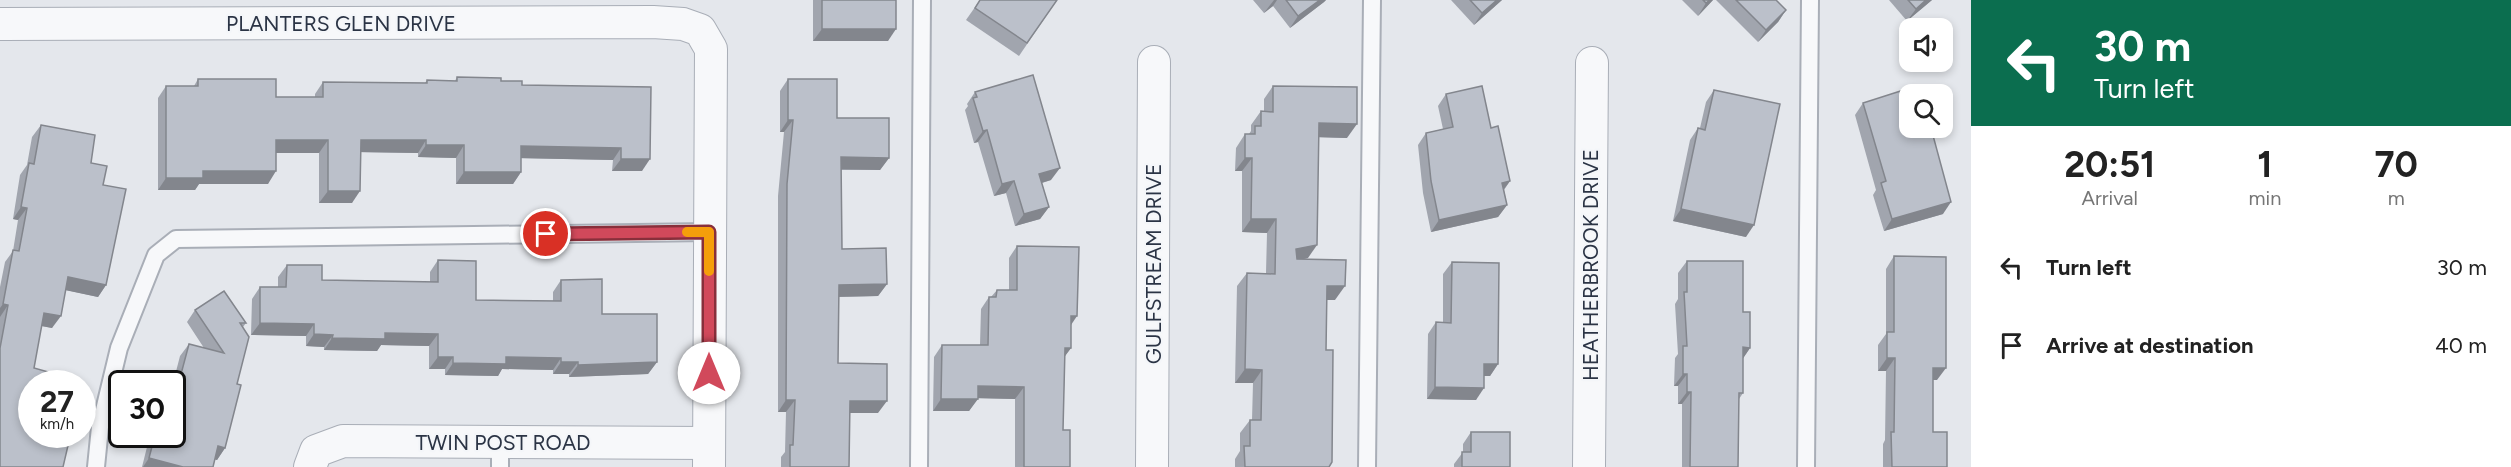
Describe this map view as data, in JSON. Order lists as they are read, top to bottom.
{
  "streets": {
    "street": [
      "PLANTERS GLEN DRIVE",
      "GULFSTREAM DRIVE",
      "HEATHERBROOK DRIVE",
      "TWIN POST ROAD"
    ]
  },
  "page": {
    "turn": ["30 m", "Turn left"],
    "eta": [
      "20:51",
      "Arrival",
      "1",
      "min",
      "70",
      "m"
    ],
    "list": [
      {
        "name": "Turn left",
        "value": "30 m"
      },
      {
        "name": "Arrive at destination",
        "value": "40 m"
      }
    ],
    "speed": "27 km/h",
    "limit": "30"
  }
}
